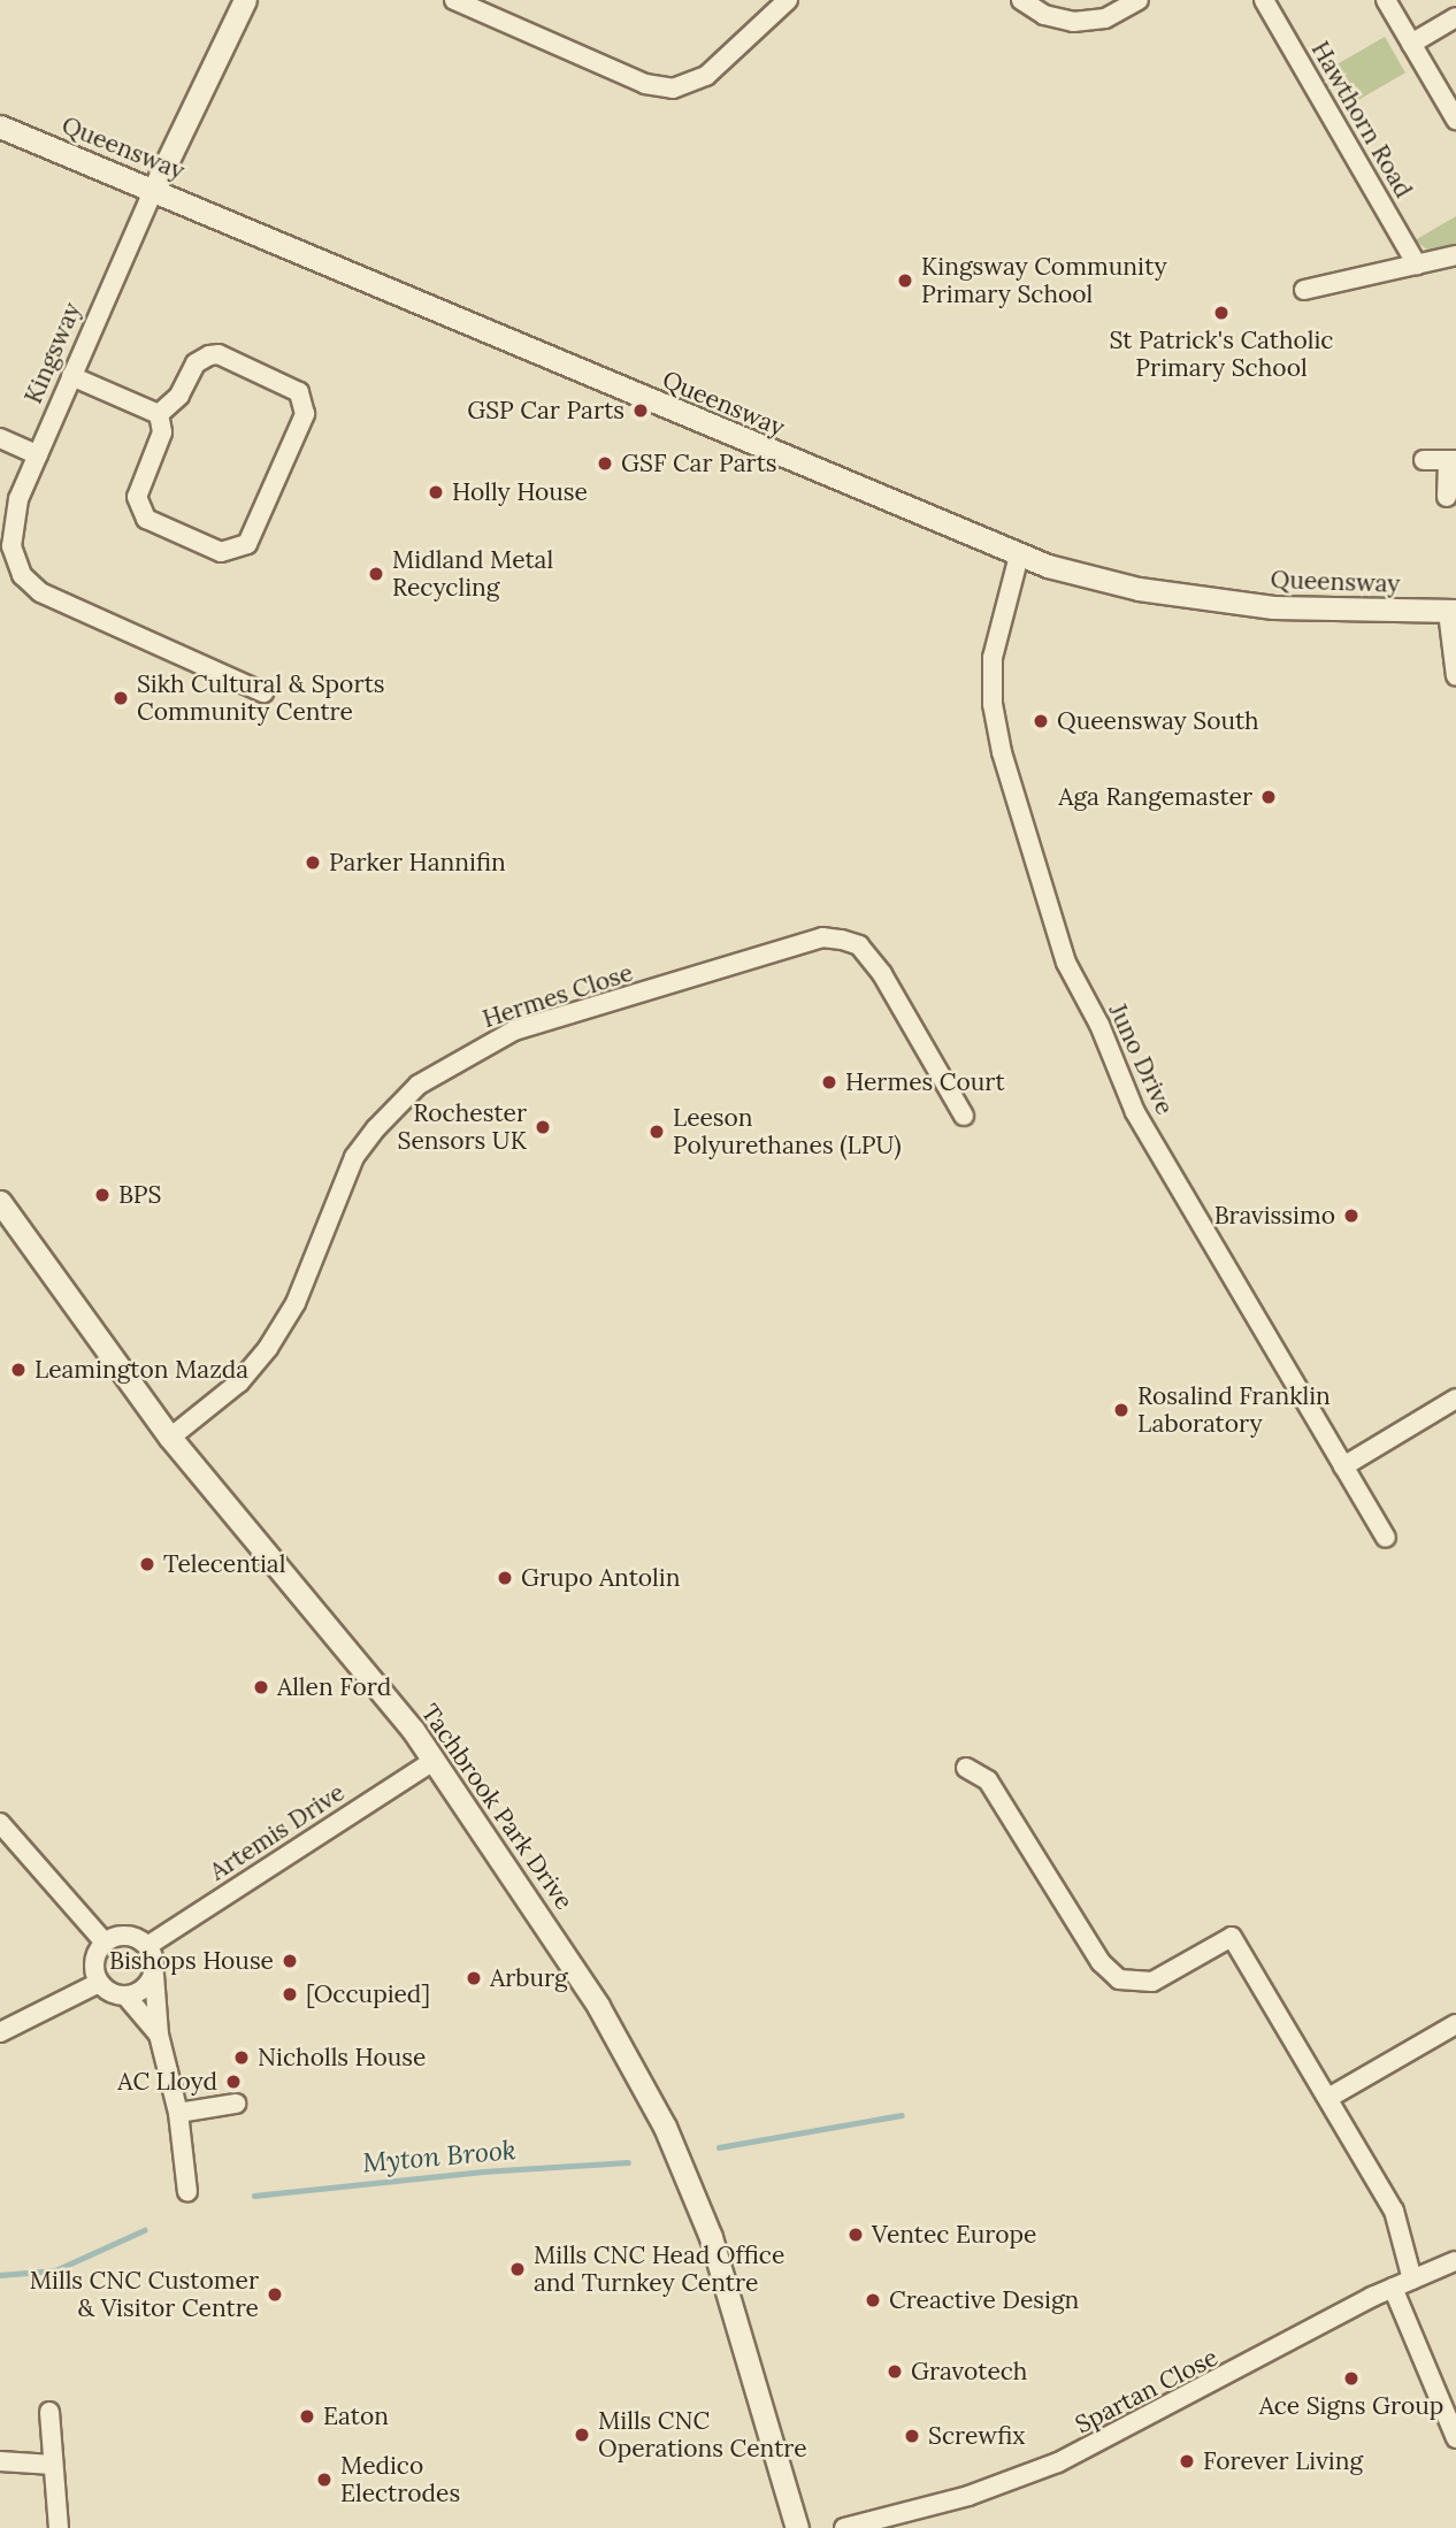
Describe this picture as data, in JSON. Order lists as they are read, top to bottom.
{
  "streets": {
    "street": [
      "Hawthorn Road",
      "Queensway",
      "Kingsway",
      "Hermes Close",
      "Juno Drive",
      "Tachbrook Park Drive",
      "Artemis Drive",
      "Spartan Close"
    ]
  },
  "crossings": [
    ["Queensway", "Kingsway"],
    ["Queensway", "Juno Drive"],
    ["Hermes Close", "Tachbrook Park Drive"],
    ["Tachbrook Park Drive", "Artemis Drive"]
  ],
  "water": ["Myton Brook"],
  "places": [
    "Kingsway Community Primary School",
    "St Patrick's Catholic Primary School",
    "GSP Car Parts",
    "GSF Car Parts",
    "Holly House",
    "Midland Metal Recycling",
    "Sikh Cultural & Sports Community Centre",
    "Queensway South",
    "Aga Rangemaster",
    "Parker Hannifin",
    "Hermes Court",
    "Rochester Sensors UK",
    "Leeson Polyurethanes (LPU)",
    "BPS",
    "Bravissimo",
    "Leamington Mazda",
    "Rosalind Franklin Laboratory",
    "Telecential",
    "Grupo Antolin",
    "Allen Ford",
    "Bishops House",
    "Arburg",
    "[Occupied]",
    "Nicholls House",
    "AC Lloyd",
    "Ventec Europe",
    "Mills CNC Head Office and Turnkey Centre",
    "Mills CNC Customer & Visitor Centre",
    "Creactive Design",
    "Gravotech",
    "Ace Signs Group",
    "Eaton",
    "Mills CNC Operations Centre",
    "Screwfix",
    "Forever Living",
    "Medico Electrodes"
  ]
}
